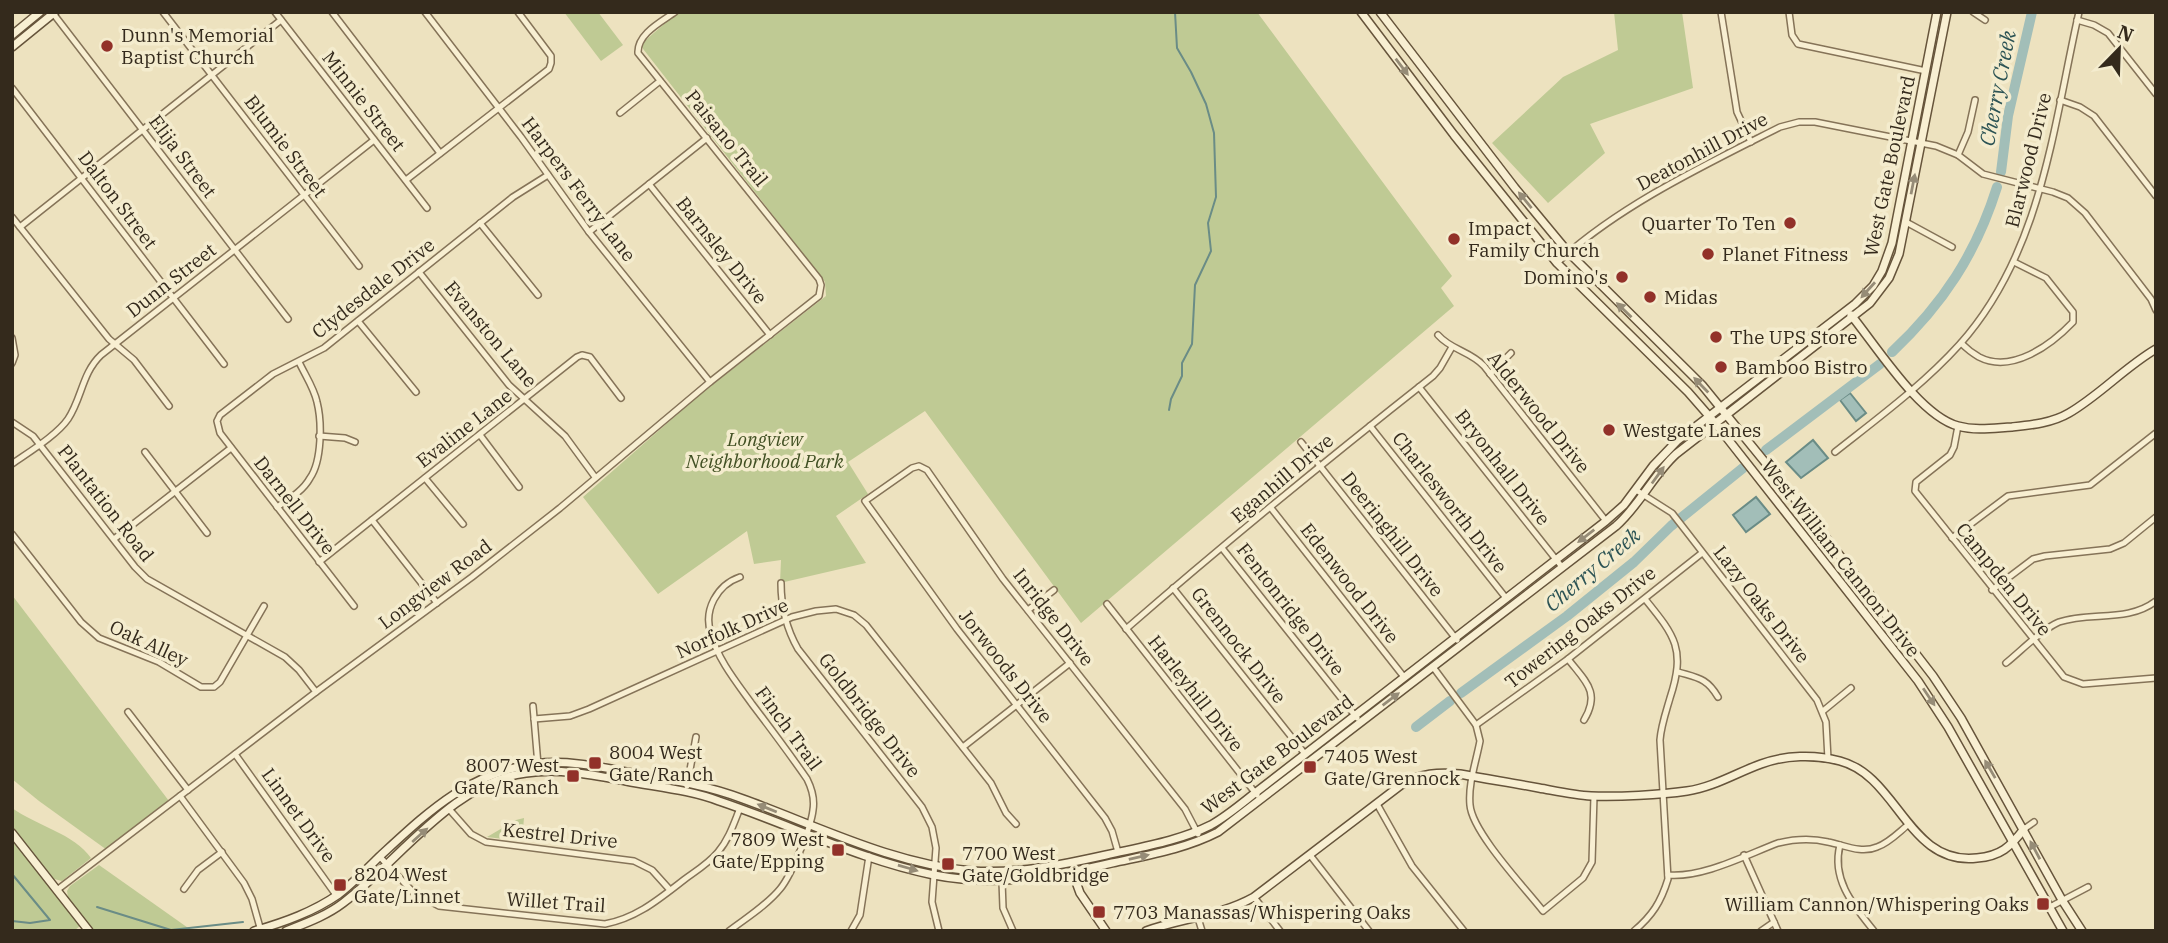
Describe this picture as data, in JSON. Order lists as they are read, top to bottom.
{
  "streets": {
    "main road": ["West Gate Boulevard", "West William Cannon Drive"],
    "street": [
      "Minnie Street",
      "Paisano Trail",
      "Blumie Street",
      "Deatonhill Drive",
      "Elija Street",
      "Blarwood Drive",
      "Harpers Ferry Lane",
      "Dalton Street",
      "Barnsley Drive",
      "Dunn Street",
      "Clydesdale Drive",
      "Evanston Lane",
      "Alderwood Drive",
      "Evaline Lane",
      "Bryonhall Drive",
      "Eganhill Drive",
      "Charlesworth Drive",
      "Plantation Road",
      "Darnell Drive",
      "Deeringhill Drive",
      "Campden Drive",
      "Edenwood Drive",
      "Longview Road",
      "Lazy Oaks Drive",
      "Fentonridge Drive",
      "Inridge Drive",
      "Towering Oaks Drive",
      "Norfolk Drive",
      "Oak Alley",
      "Grennock Drive",
      "Jorwoods Drive",
      "Harleyhill Drive",
      "Goldbridge Drive",
      "Finch Trail",
      "Linnet Drive",
      "Kestrel Drive",
      "Willet Trail"
    ]
  },
  "crossings": [
    ["Minnie Street", "Dunn Street"],
    ["Paisano Trail", "Longview Road"],
    ["Blumie Street", "Dunn Street"],
    ["Deatonhill Drive", "Blarwood Drive"],
    ["Deatonhill Drive", "West Gate Boulevard"],
    ["Deatonhill Drive", "West William Cannon Drive"],
    ["Elija Street", "Dunn Street"],
    ["West Gate Boulevard", "Alderwood Drive"],
    ["West Gate Boulevard", "Bryonhall Drive"],
    ["West Gate Boulevard", "Charlesworth Drive"],
    ["West Gate Boulevard", "Deeringhill Drive"],
    ["West Gate Boulevard", "West William Cannon Drive"],
    ["West Gate Boulevard", "Edenwood Drive"],
    ["West Gate Boulevard", "Lazy Oaks Drive"],
    ["West Gate Boulevard", "Fentonridge Drive"],
    ["West Gate Boulevard", "Inridge Drive"],
    ["West Gate Boulevard", "Grennock Drive"],
    ["West Gate Boulevard", "Jorwoods Drive"],
    ["West Gate Boulevard", "Harleyhill Drive"],
    ["West Gate Boulevard", "Goldbridge Drive"],
    ["West Gate Boulevard", "Finch Trail"],
    ["West Gate Boulevard", "Linnet Drive"],
    ["West Gate Boulevard", "Kestrel Drive"],
    ["West Gate Boulevard", "Willet Trail"],
    ["Harpers Ferry Lane", "Clydesdale Drive"],
    ["Harpers Ferry Lane", "Longview Road"],
    ["Dalton Street", "Dunn Street"],
    ["Barnsley Drive", "Longview Road"],
    ["Dunn Street", "Plantation Road"],
    ["Clydesdale Drive", "Evanston Lane"],
    ["Clydesdale Drive", "Darnell Drive"],
    ["Evanston Lane", "Evaline Lane"],
    ["Evanston Lane", "Longview Road"],
    ["Alderwood Drive", "Eganhill Drive"],
    ["Evaline Lane", "Darnell Drive"],
    ["Bryonhall Drive", "Eganhill Drive"],
    ["Eganhill Drive", "Charlesworth Drive"],
    ["Eganhill Drive", "Deeringhill Drive"],
    ["Eganhill Drive", "Edenwood Drive"],
    ["Eganhill Drive", "Fentonridge Drive"],
    ["Eganhill Drive", "Grennock Drive"],
    ["Eganhill Drive", "Harleyhill Drive"],
    ["Plantation Road", "Longview Road"],
    ["Plantation Road", "Oak Alley"],
    ["Longview Road", "Linnet Drive"],
    ["Lazy Oaks Drive", "Towering Oaks Drive"],
    ["Inridge Drive", "Jorwoods Drive"],
    ["Norfolk Drive", "Goldbridge Drive"],
    ["Norfolk Drive", "Finch Trail"],
    ["Kestrel Drive", "Willet Trail"]
  ],
  "water": ["Cherry Creek"],
  "parks": ["Longview Neighborhood Park"],
  "places": {
    "other": [
      "Dunn's Memorial Baptist Church",
      "Quarter To Ten",
      "Impact Family Church",
      "Planet Fitness",
      "Domino's",
      "Midas",
      "The UPS Store",
      "Bamboo Bistro",
      "Westgate Lanes"
    ],
    "transit": [
      "8004 West Gate/Ranch",
      "7405 West Gate/Grennock",
      "8007 West Gate/Ranch",
      "7809 West Gate/Epping",
      "7700 West Gate/Goldbridge",
      "8204 West Gate/Linnet",
      "William Cannon/Whispering Oaks",
      "7703 Manassas/Whispering Oaks"
    ]
  },
  "north": "top right"
}
